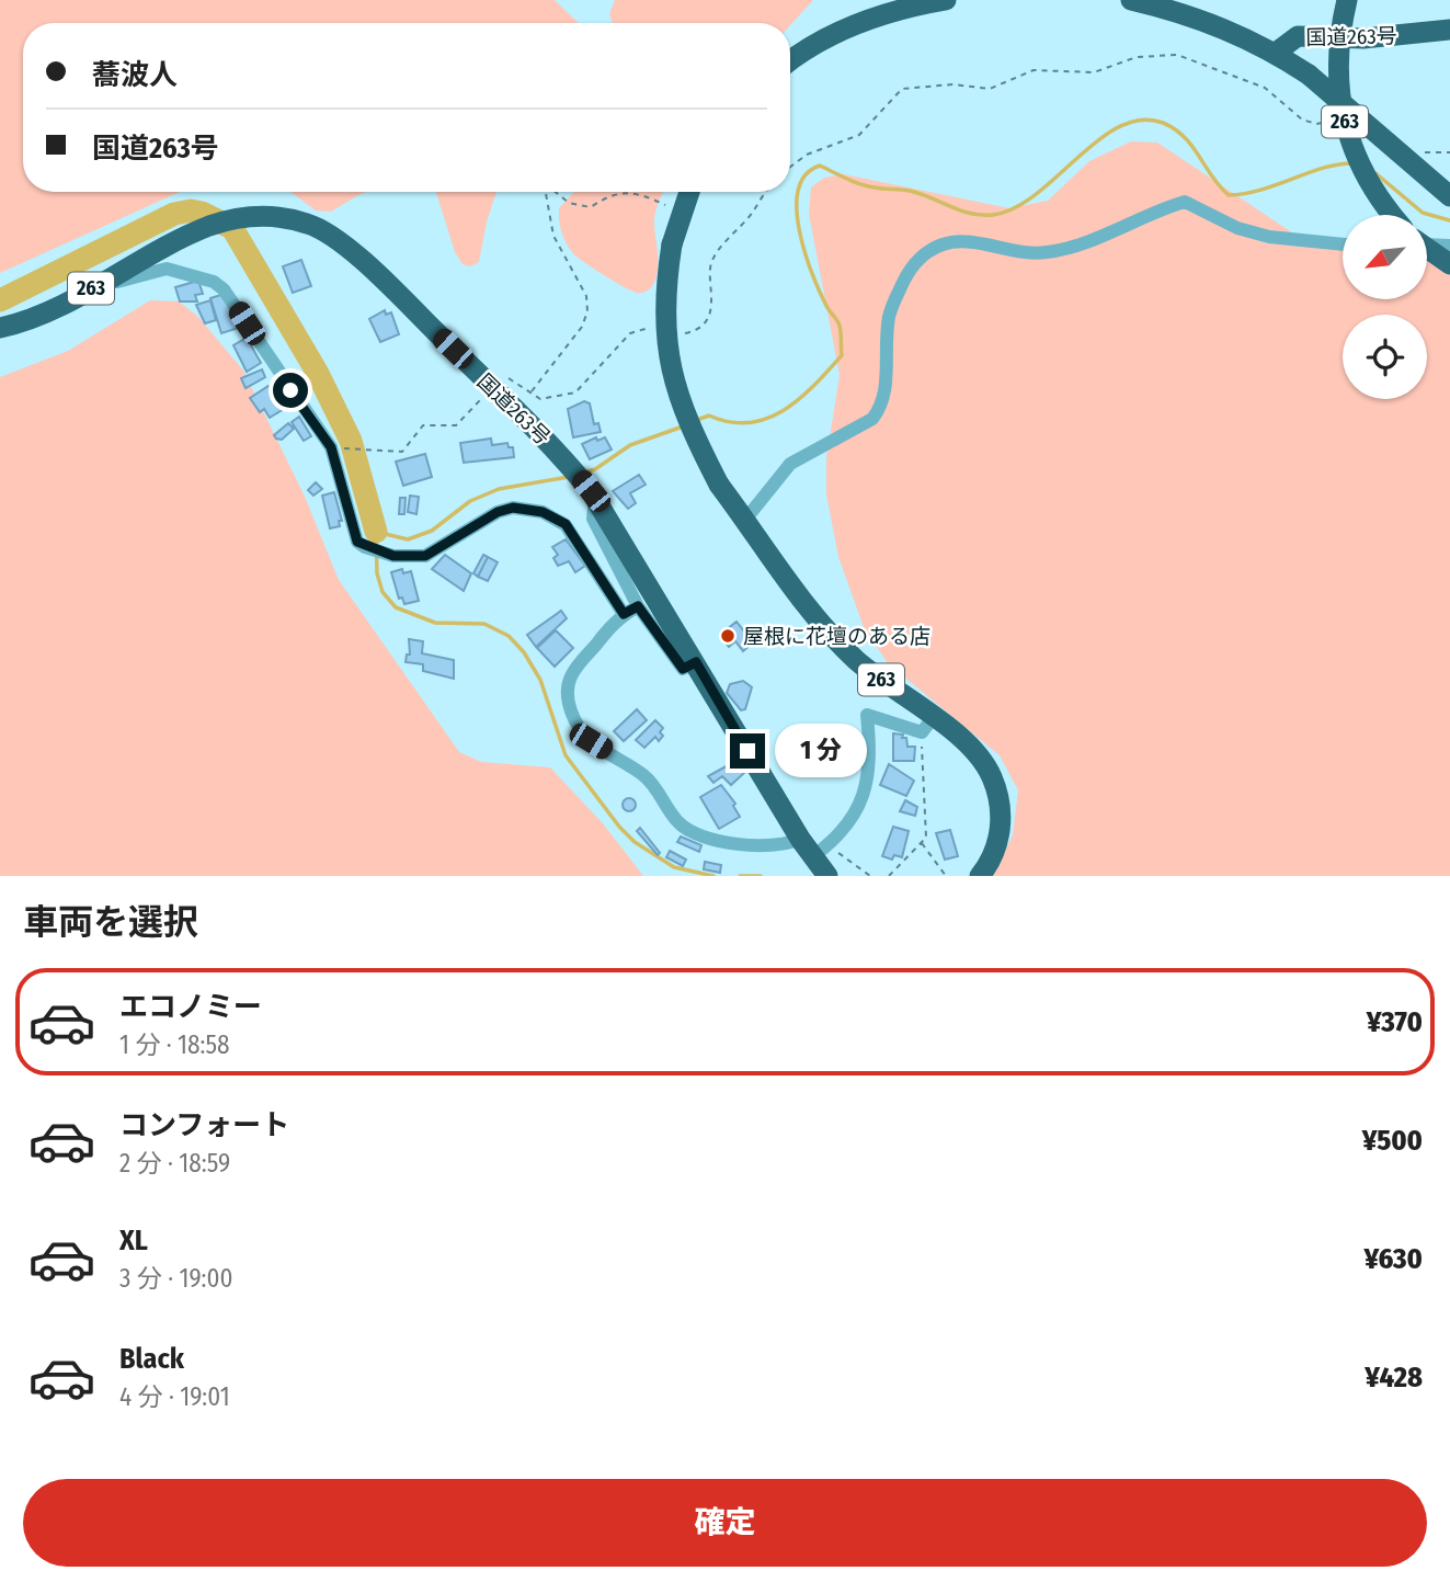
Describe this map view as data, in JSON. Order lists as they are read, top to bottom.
{
  "streets": {
    "highway": ["国道263号", "263"]
  },
  "crossings": [
    ["国道263号", "263"]
  ],
  "places": ["屋根に花壇のある店"],
  "north": "bottom left",
  "page": {
    "banner": ["蕎波人", "国道263号"],
    "bubble": "1 分",
    "heading": "車両を選択",
    "list": [
      {
        "name": "エコノミー",
        "note": "1 分 · 18:58",
        "value": "¥370"
      },
      {
        "name": "コンフォート",
        "note": "2 分 · 18:59",
        "value": "¥500"
      },
      {
        "name": "XL",
        "note": "3 分 · 19:00",
        "value": "¥630"
      },
      {
        "name": "Black",
        "note": "4 分 · 19:01",
        "value": "¥428"
      }
    ],
    "buttons": "確定"
  }
}
